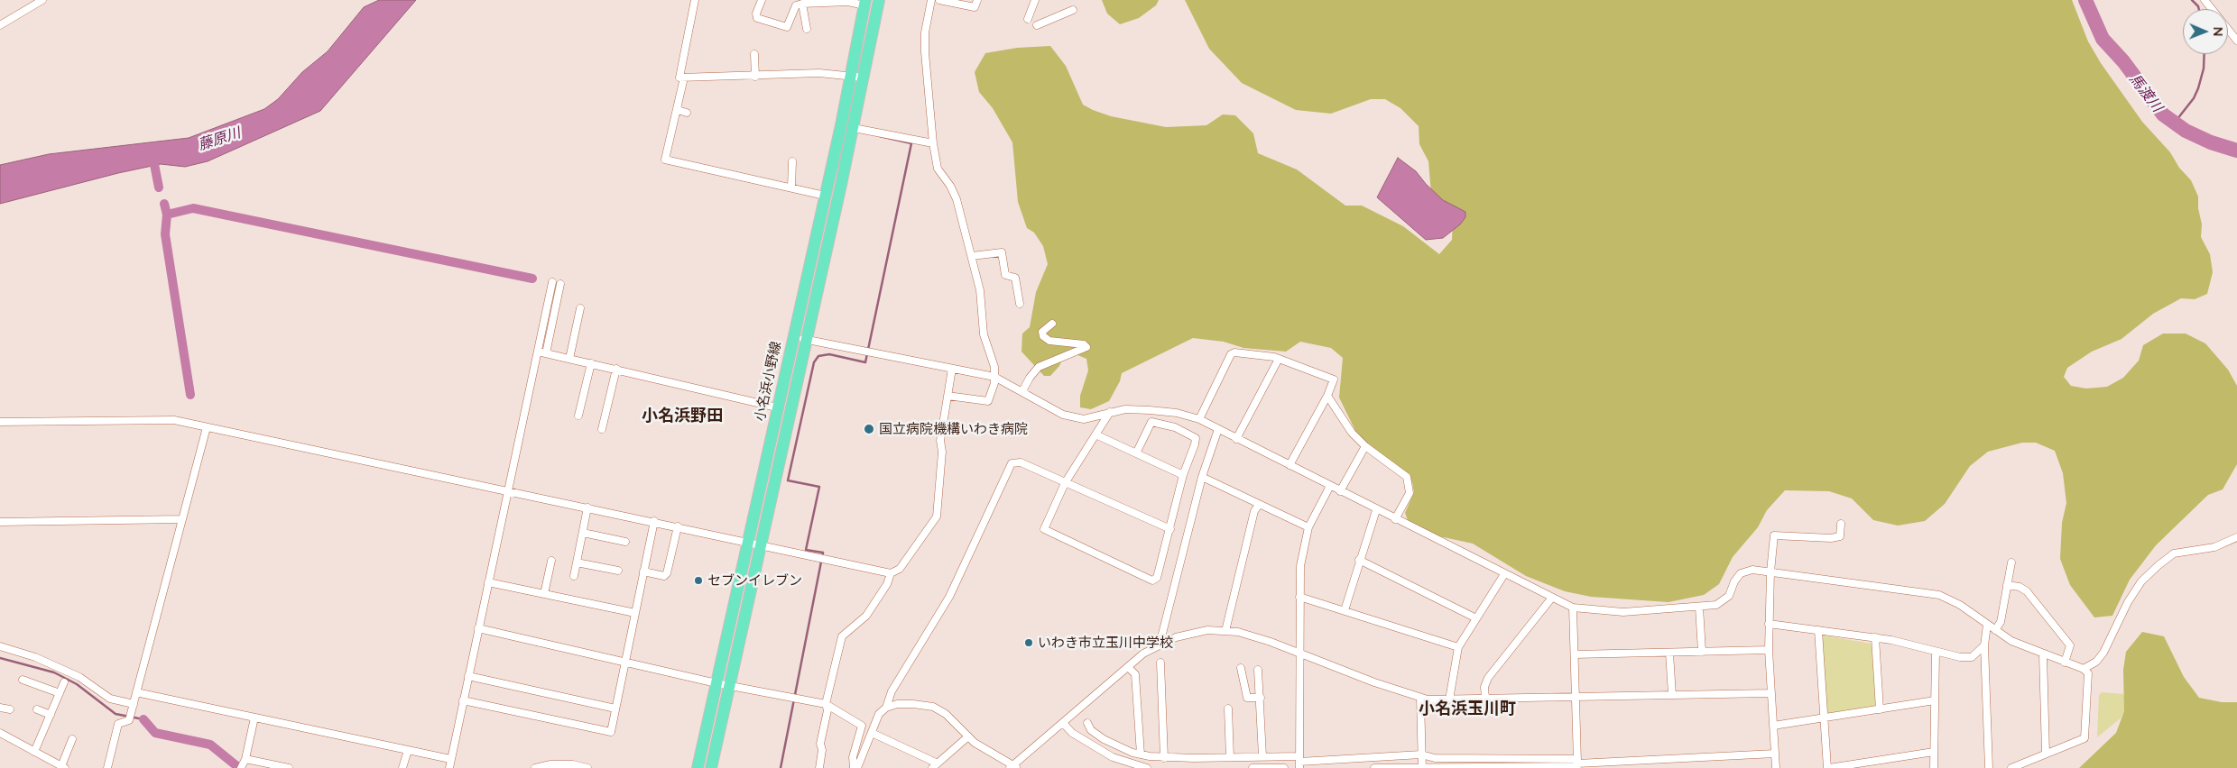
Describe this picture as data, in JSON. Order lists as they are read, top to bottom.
{
  "streets": {
    "main road": ["小名浜小野線"]
  },
  "districts": ["小名浜野田", "小名浜玉川町"],
  "water": ["馬渡川", "藤原川"],
  "places": ["国立病院機構いわき病院", "セブンイレブン", "いわき市立玉川中学校"],
  "north": "right"
}
